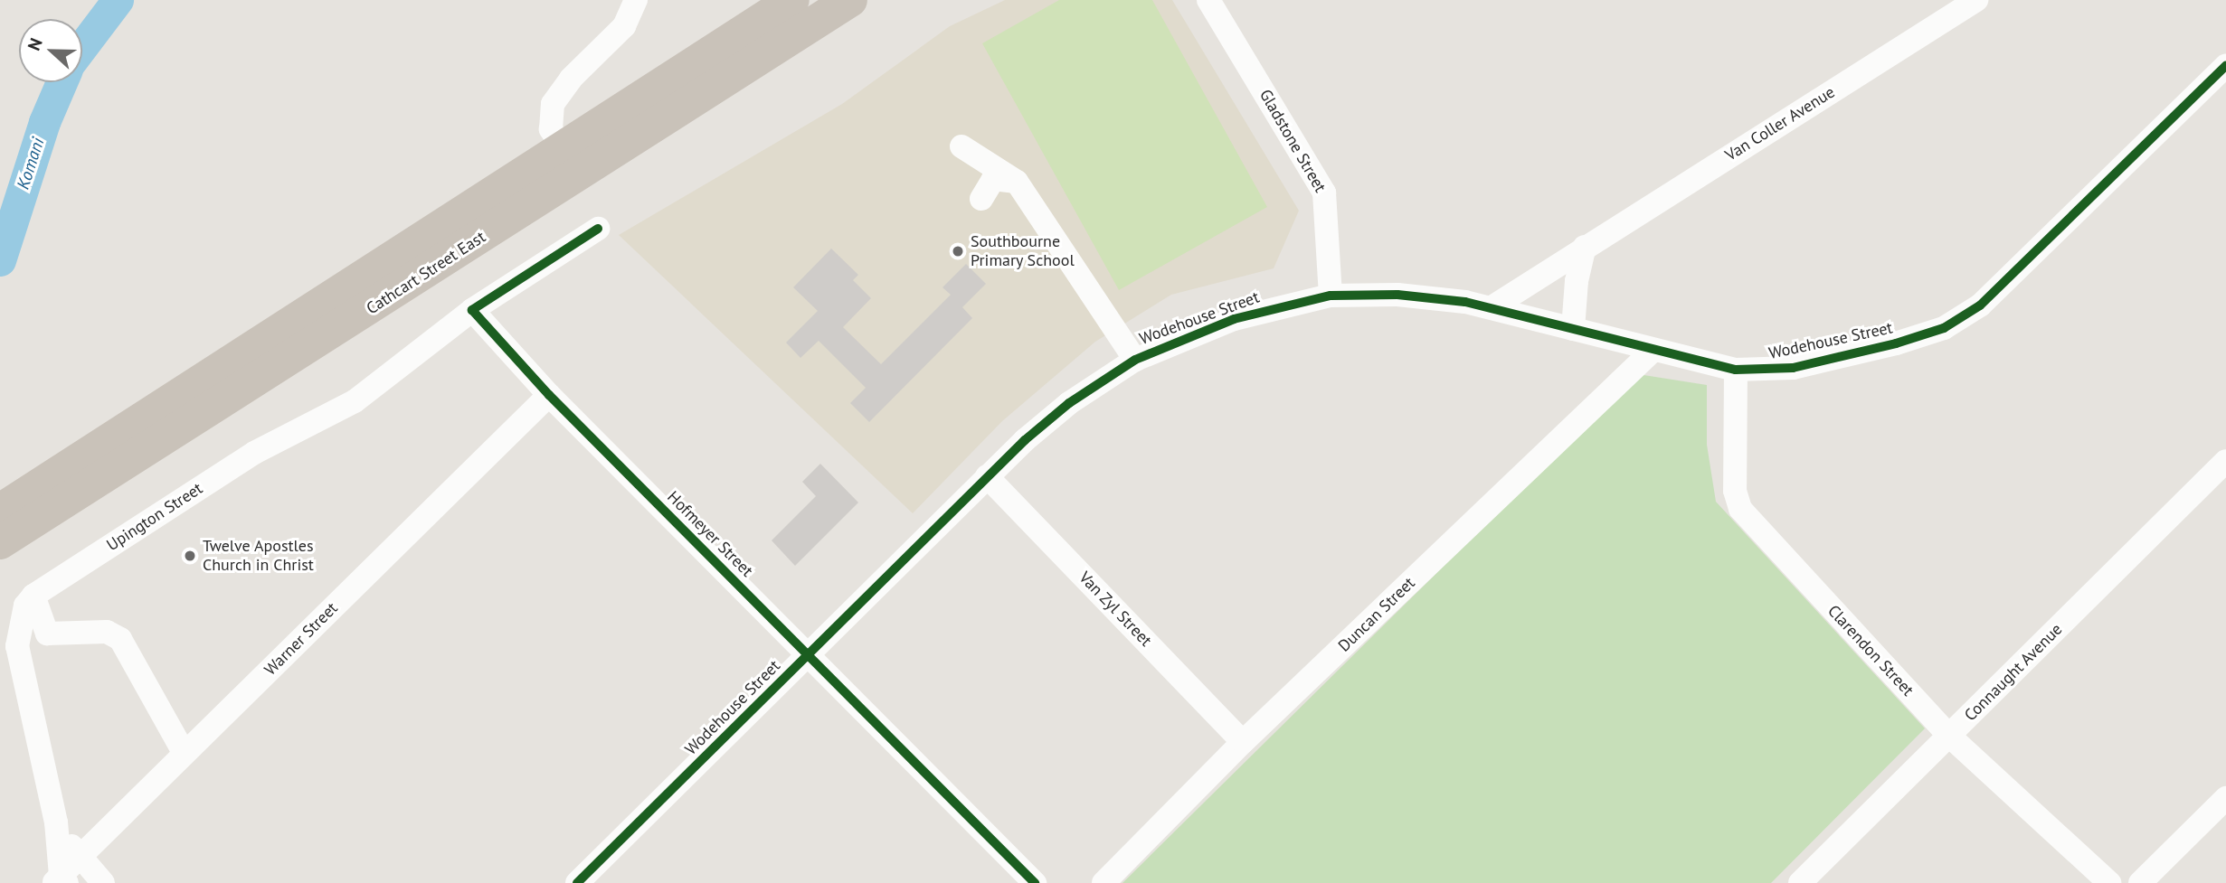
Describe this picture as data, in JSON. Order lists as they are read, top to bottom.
{
  "streets": {
    "highway": ["Cathcart Street East"],
    "street": [
      "Van Coller Avenue",
      "Gladstone Street",
      "Wodehouse Street",
      "Upington Street",
      "Hofmeyer Street",
      "Van Zyl Street",
      "Duncan Street",
      "Warner Street",
      "Clarendon Street",
      "Connaught Avenue"
    ]
  },
  "crossings": [
    ["Van Coller Avenue", "Wodehouse Street"],
    ["Gladstone Street", "Wodehouse Street"],
    ["Wodehouse Street", "Hofmeyer Street"],
    ["Wodehouse Street", "Van Zyl Street"],
    ["Wodehouse Street", "Duncan Street"],
    ["Wodehouse Street", "Clarendon Street"],
    ["Upington Street", "Hofmeyer Street"],
    ["Hofmeyer Street", "Warner Street"],
    ["Van Zyl Street", "Duncan Street"],
    ["Clarendon Street", "Connaught Avenue"]
  ],
  "water": ["Komani"],
  "places": ["Southbourne Primary School", "Twelve Apostles Church in Christ"],
  "north": "left"
}
